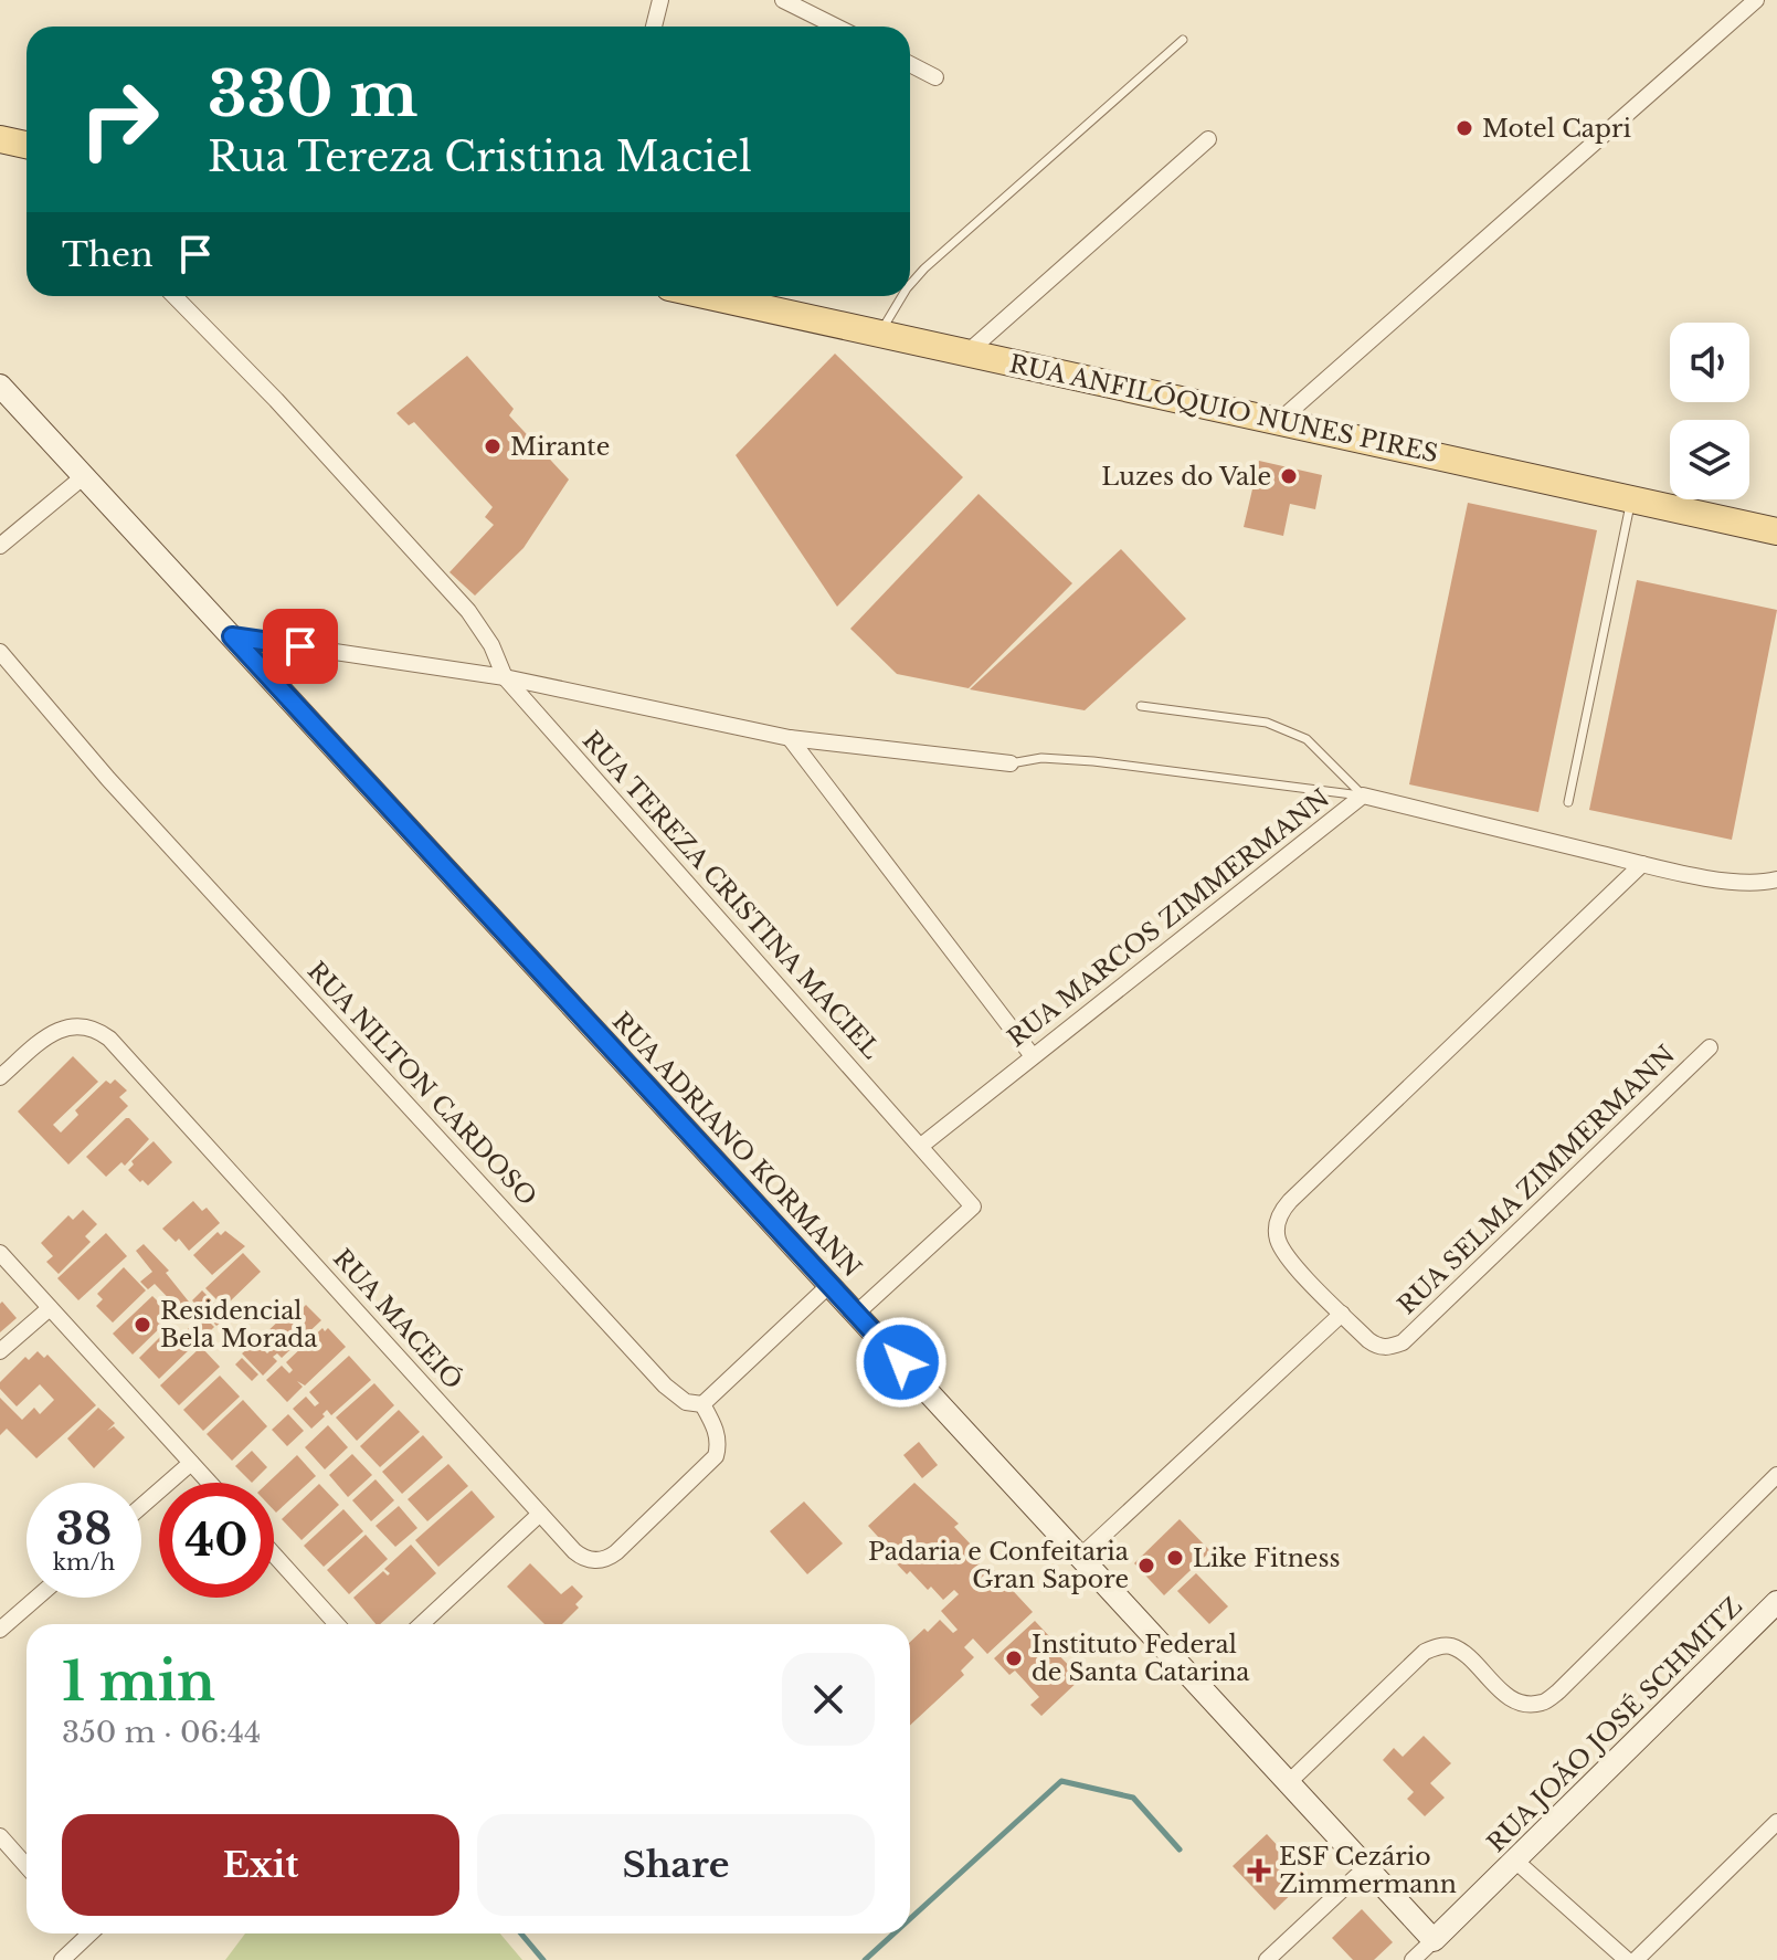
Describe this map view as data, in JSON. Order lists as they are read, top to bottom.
{
  "streets": {
    "main road": ["RUA ANFILÓQUIO NUNES PIRES"],
    "street": [
      "RUA TEREZA CRISTINA MACIEL",
      "RUA MARCOS ZIMMERMANN",
      "RUA NILTON CARDOSO",
      "RUA ADRIANO KORMANN",
      "RUA SELMA ZIMMERMANN",
      "RUA MACEIÓ",
      "RUA JOÃO JOSÉ SCHMITZ"
    ]
  },
  "crossings": [
    ["RUA TEREZA CRISTINA MACIEL", "RUA MARCOS ZIMMERMANN"],
    ["RUA TEREZA CRISTINA MACIEL", "RUA ADRIANO KORMANN"],
    ["RUA MARCOS ZIMMERMANN", "RUA SELMA ZIMMERMANN"],
    ["RUA NILTON CARDOSO", "RUA MACEIÓ"],
    ["RUA ADRIANO KORMANN", "RUA JOÃO JOSÉ SCHMITZ"]
  ],
  "places": {
    "other": [
      "Motel Capri",
      "Mirante",
      "Luzes do Vale",
      "Residencial Bela Morada",
      "Like Fitness",
      "Padaria e Confeitaria Gran Sapore",
      "Instituto Federal de Santa Catarina"
    ],
    "health": ["ESF Cezário Zimmermann"]
  },
  "page": {
    "turn": ["330 m", "Rua Tereza Cristina Maciel"],
    "then": "Then",
    "speed": "38 km/h",
    "limit": "40",
    "heading": ["1 min", "350 m · 06:44"],
    "buttons": ["Exit", "Share"]
  }
}
